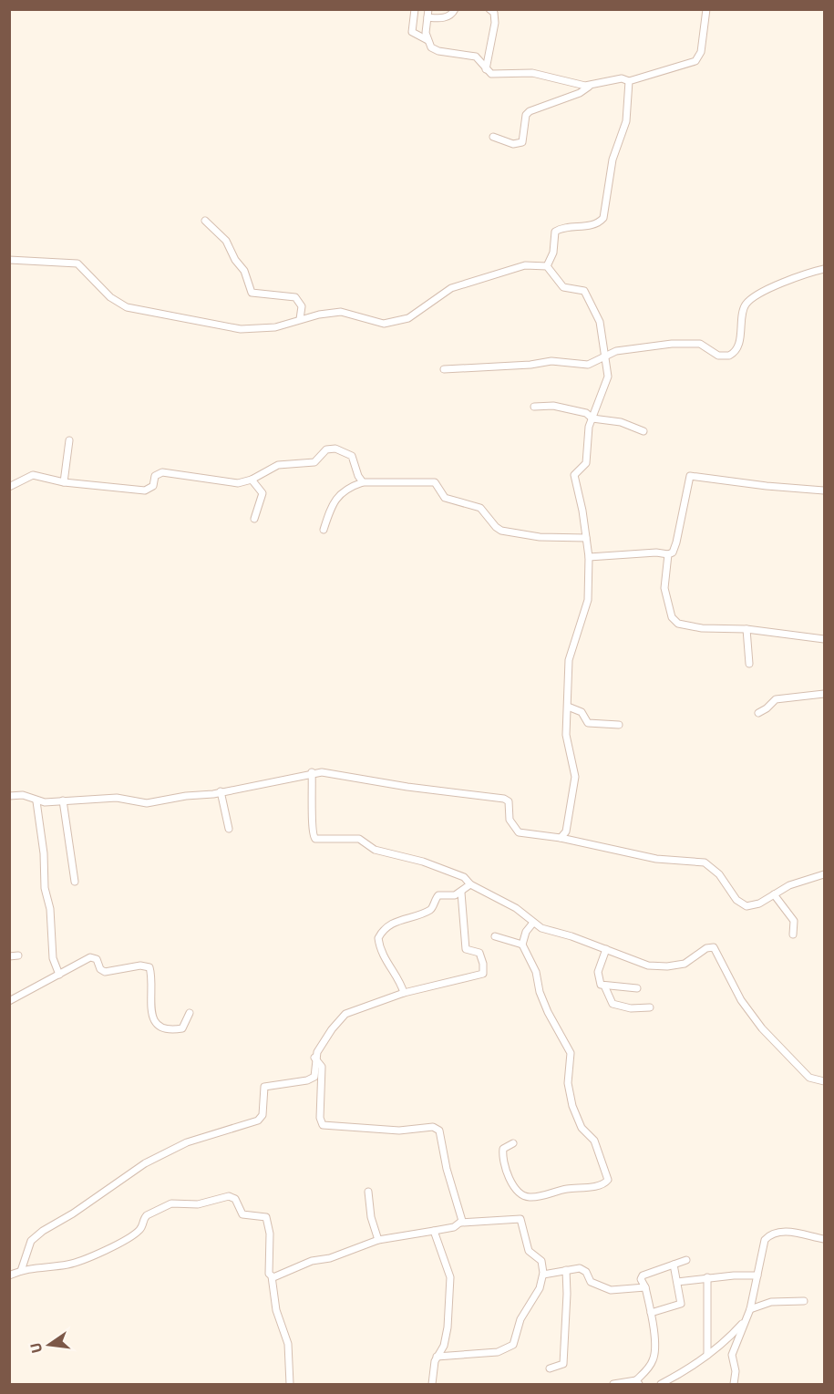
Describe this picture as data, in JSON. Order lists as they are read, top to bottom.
{
  "north": "left"
}
